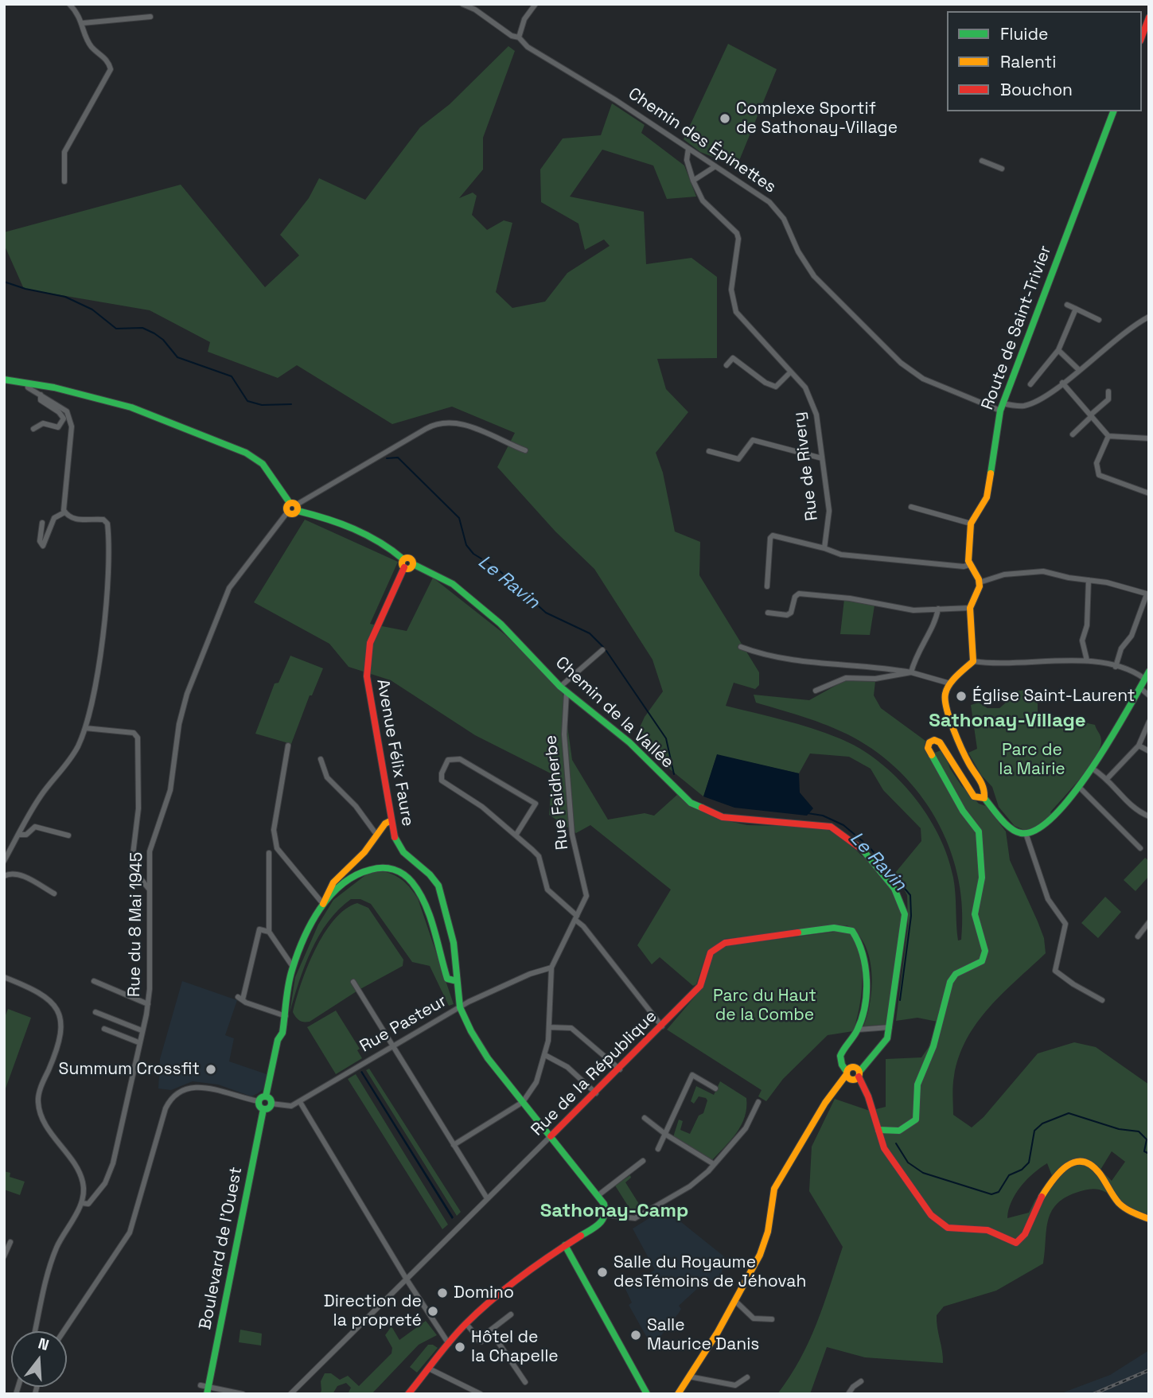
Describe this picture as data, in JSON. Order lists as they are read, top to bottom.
{
  "streets": {
    "street": [
      "Chemin des Épinettes",
      "Route de Saint-Trivier",
      "Rue de Rivery",
      "Chemin de la Vallée",
      "Avenue Félix Faure",
      "Rue Faidherbe",
      "Rue du 8 Mai 1945",
      "Rue Pasteur",
      "Rue de la République",
      "Boulevard de l'Ouest"
    ]
  },
  "crossings": [
    ["Chemin des Épinettes", "Route de Saint-Trivier"],
    ["Chemin des Épinettes", "Rue de Rivery"],
    ["Chemin de la Vallée", "Rue Faidherbe"],
    ["Avenue Félix Faure", "Rue Pasteur"],
    ["Avenue Félix Faure", "Rue de la République"],
    ["Rue Faidherbe", "Rue Pasteur"],
    ["Rue Pasteur", "Boulevard de l'Ouest"]
  ],
  "districts": ["Sathonay-Village", "Sathonay-Camp"],
  "water": ["Le Ravin"],
  "parks": ["Parc de la Mairie", "Parc du Haut de la Combe"],
  "places": [
    "Complexe Sportif de Sathonay-Village",
    "Église Saint-Laurent",
    "Summum Crossfit",
    "Salle du Royaume desTémoins de Jéhovah",
    "Domino",
    "Direction de la propreté",
    "Salle Maurice Danis",
    "Hôtel de la Chapelle"
  ],
  "legend": ["Fluide", "Ralenti", "Bouchon"],
  "north": "top"
}
